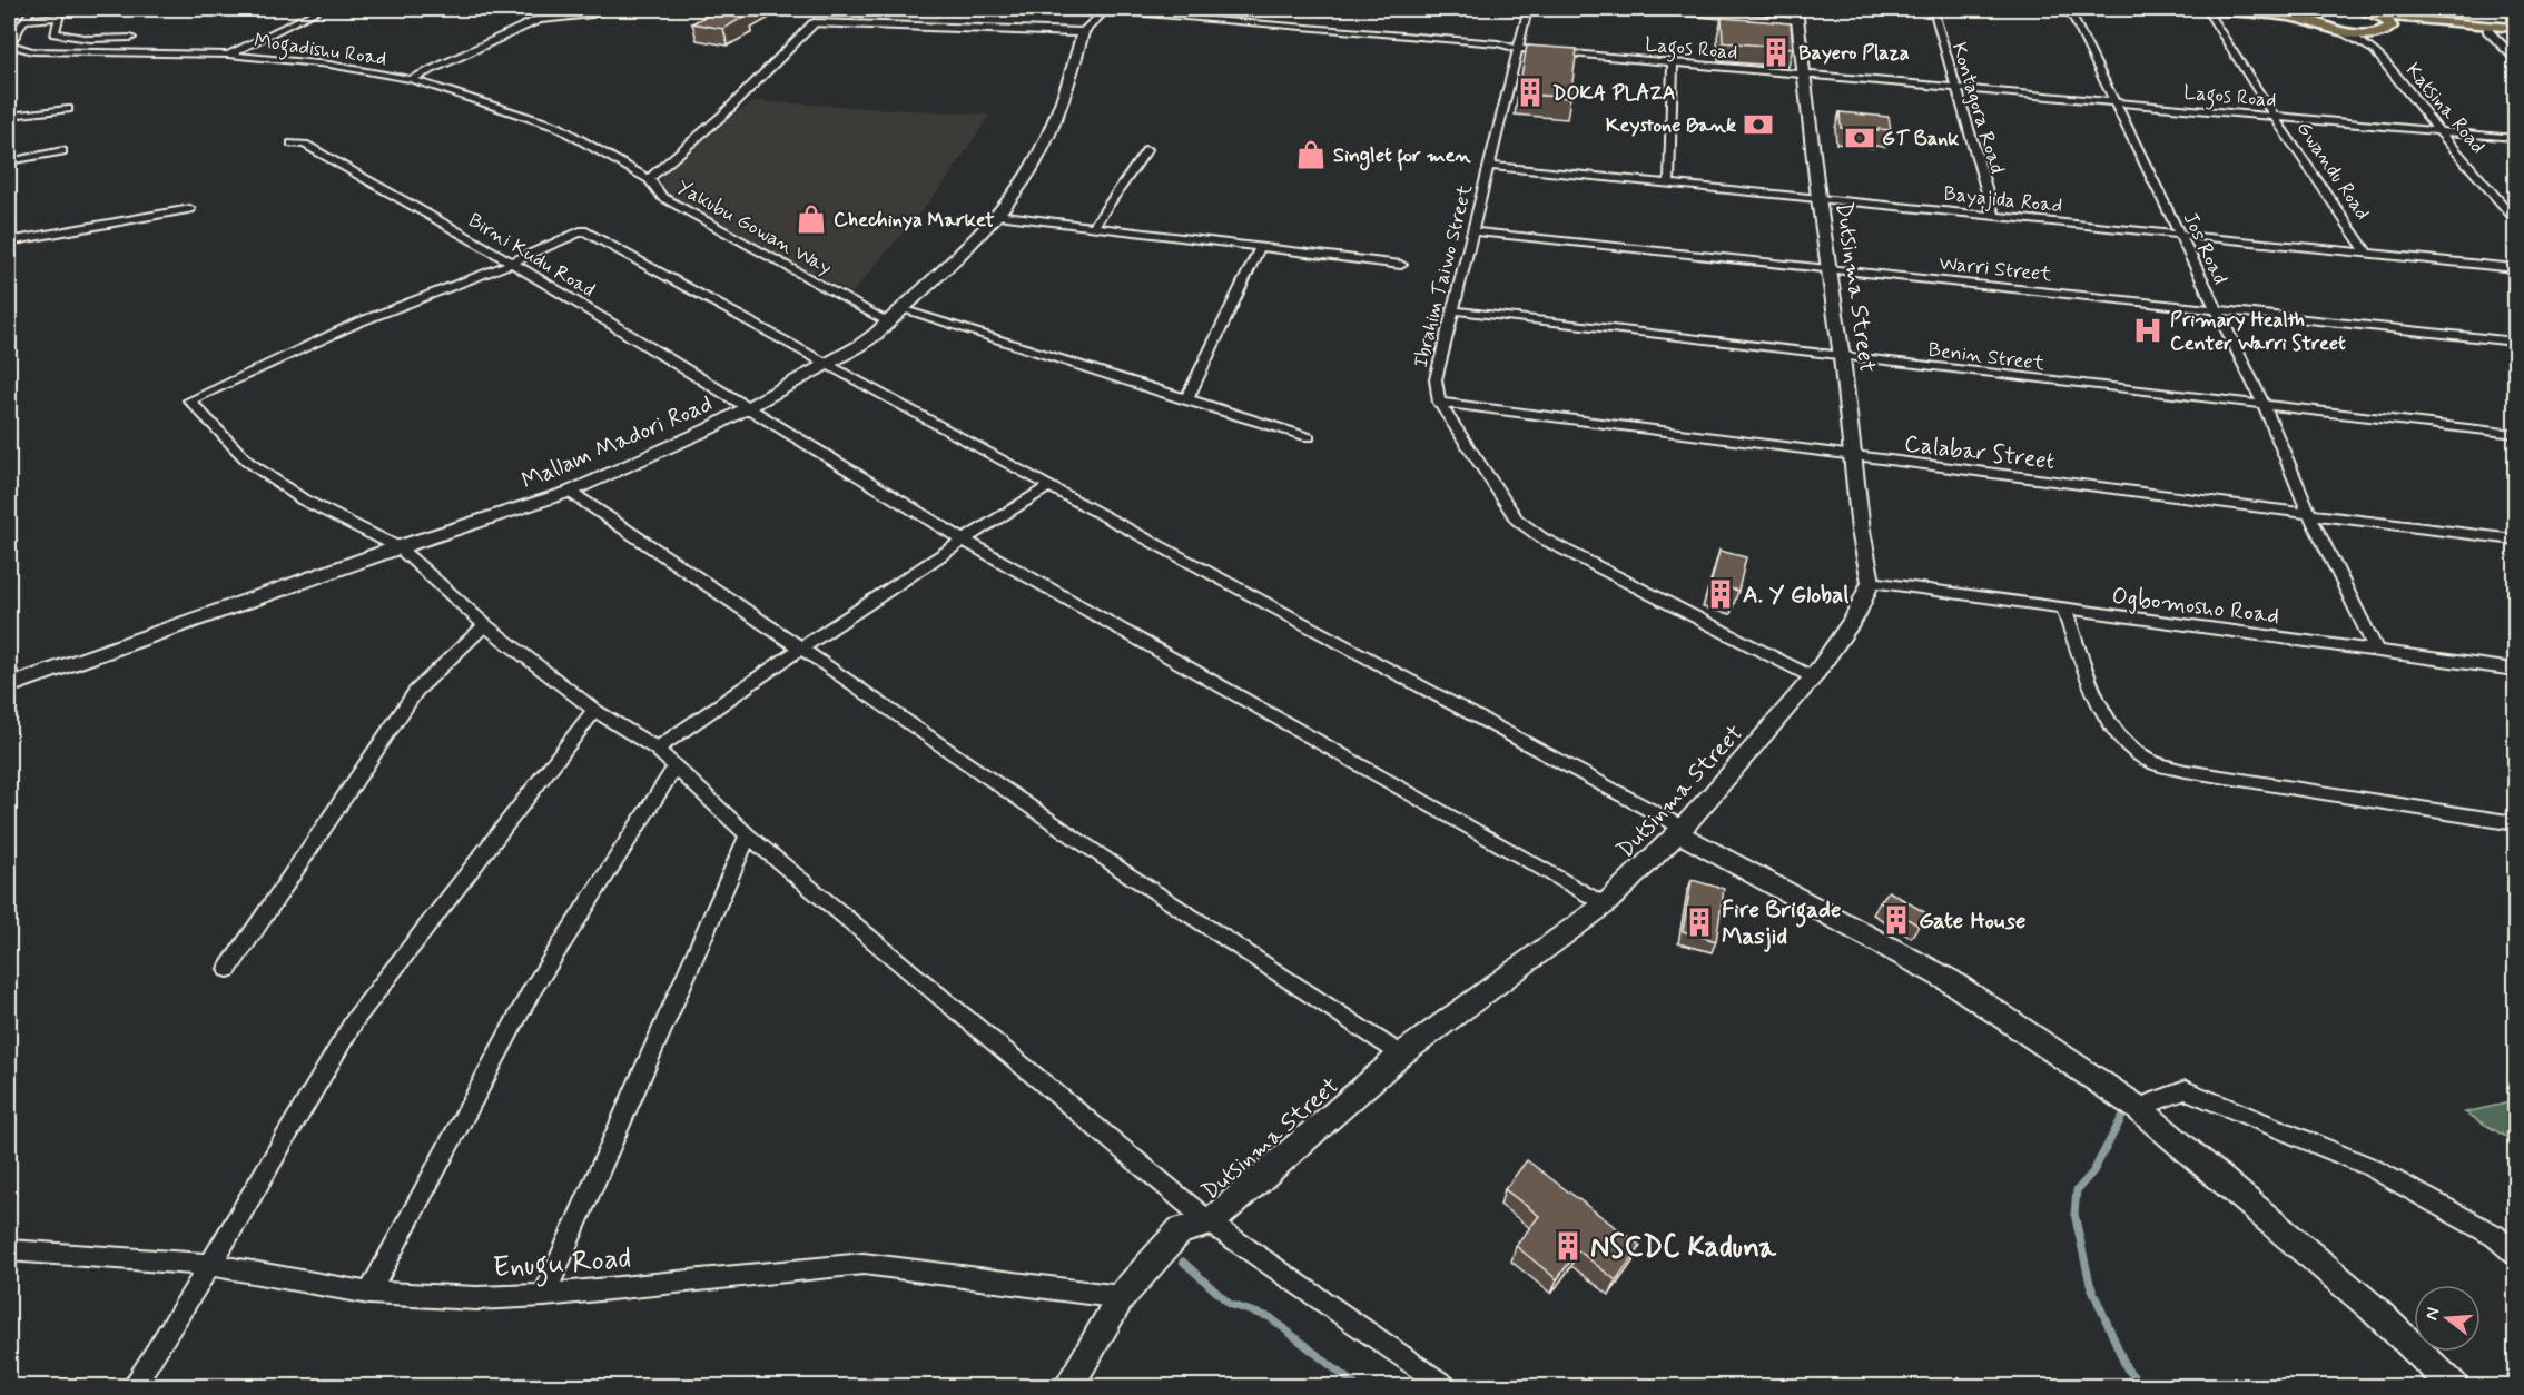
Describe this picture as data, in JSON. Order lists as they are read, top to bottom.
{
  "streets": {
    "street": [
      "Lagos Road",
      "Mogadishu Road",
      "Kontagora Road",
      "Katsina Road",
      "Gwandu Road",
      "Bayajida Road",
      "Yakubu Gowan Way",
      "Jos Road",
      "Birni Kudu Road",
      "Warri Street",
      "Ibrahim Taiwo Street",
      "Dutsinma Street",
      "Benin Street",
      "Mallam Madori Road",
      "Calabar Street",
      "Ogbomosho Road",
      "Enugu Road"
    ]
  },
  "crossings": [
    ["Lagos Road", "Kontagora Road"],
    ["Lagos Road", "Katsina Road"],
    ["Lagos Road", "Gwandu Road"],
    ["Lagos Road", "Jos Road"],
    ["Lagos Road", "Ibrahim Taiwo Street"],
    ["Lagos Road", "Dutsinma Street"],
    ["Mogadishu Road", "Yakubu Gowan Way"],
    ["Kontagora Road", "Bayajida Road"],
    ["Gwandu Road", "Bayajida Road"],
    ["Bayajida Road", "Jos Road"],
    ["Bayajida Road", "Ibrahim Taiwo Street"],
    ["Bayajida Road", "Dutsinma Street"],
    ["Yakubu Gowan Way", "Mallam Madori Road"],
    ["Jos Road", "Warri Street"],
    ["Jos Road", "Benin Street"],
    ["Jos Road", "Calabar Street"],
    ["Jos Road", "Ogbomosho Road"],
    ["Birni Kudu Road", "Dutsinma Street"],
    ["Birni Kudu Road", "Mallam Madori Road"],
    ["Warri Street", "Ibrahim Taiwo Street"],
    ["Warri Street", "Dutsinma Street"],
    ["Ibrahim Taiwo Street", "Benin Street"],
    ["Ibrahim Taiwo Street", "Calabar Street"],
    ["Dutsinma Street", "Benin Street"],
    ["Dutsinma Street", "Calabar Street"],
    ["Dutsinma Street", "Ogbomosho Road"],
    ["Dutsinma Street", "Enugu Road"]
  ],
  "places": {
    "building": [
      "Bayero Plaza",
      "DOKA PLAZA",
      "A. Y Global",
      "Gate House",
      "Fire Brigade Masjid",
      "NSCDC Kaduna"
    ],
    "bank": ["Keystone Bank", "GT Bank"],
    "shop": ["Singlet for men", "Chechinya Market"],
    "hospital": ["Primary Health Center Warri Street"]
  },
  "north": "left"
}
